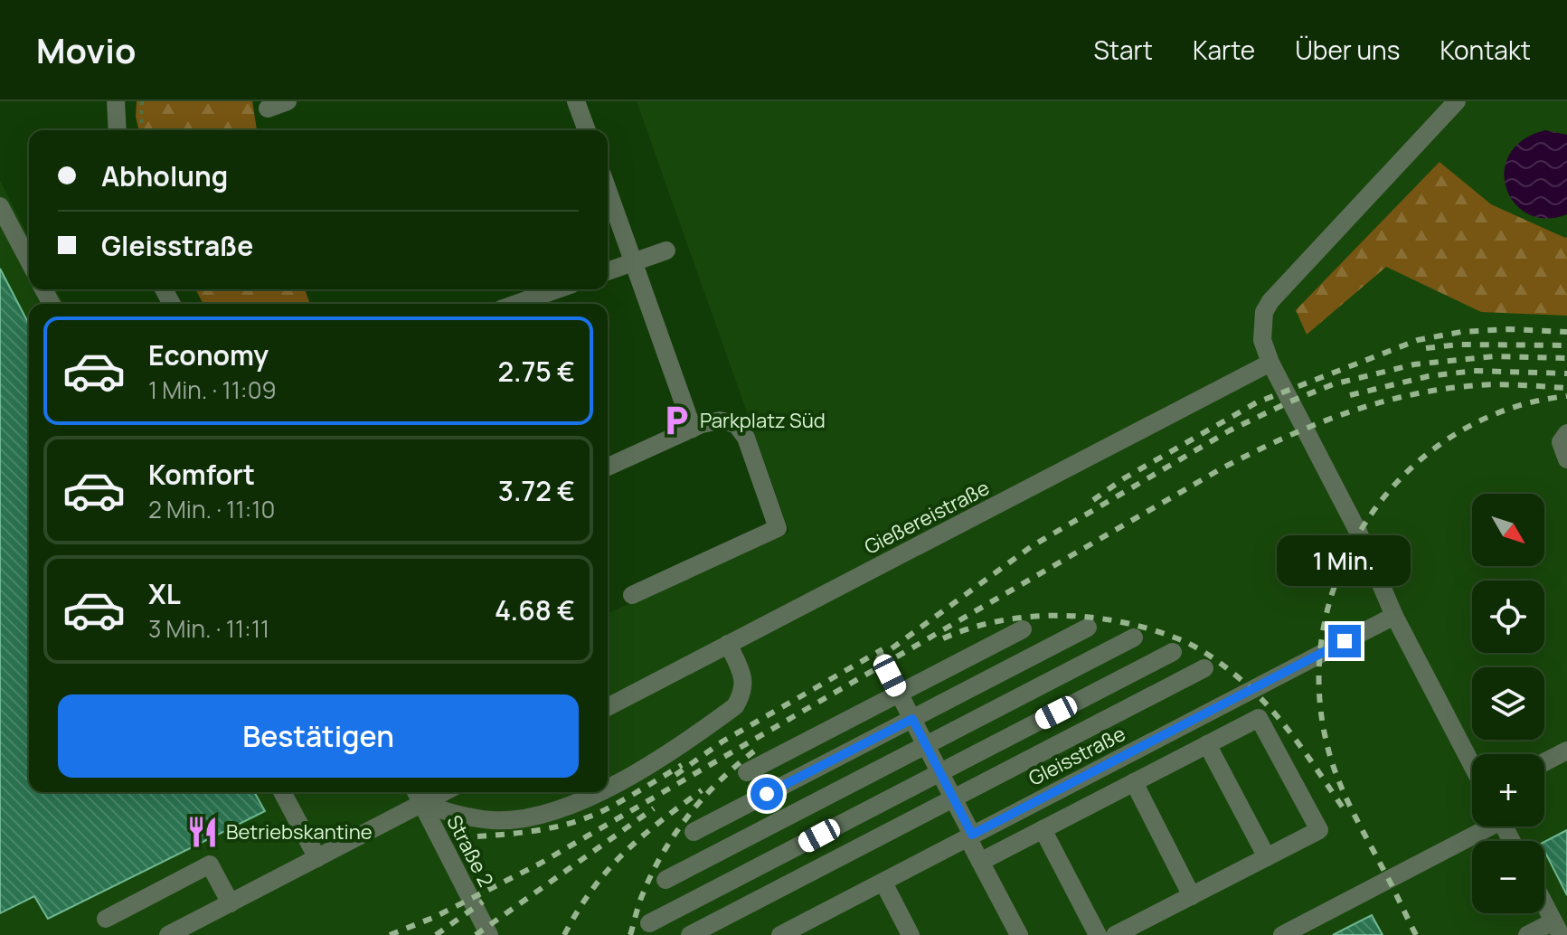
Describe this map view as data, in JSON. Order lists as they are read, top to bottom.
{
  "streets": {
    "street": ["Gießereistraße", "Gleisstraße", "Straße 2"]
  },
  "places": {
    "parking": ["Parkplatz Süd"],
    "restaurant": ["Betriebskantine"]
  },
  "north": "bottom right",
  "page": {
    "header": "Movio",
    "nav": [
      "Start",
      "Karte",
      "Über uns",
      "Kontakt"
    ],
    "banner": ["Abholung", "Gleisstraße"],
    "list": [
      {
        "name": "Economy",
        "note": "1 Min. · 11:09",
        "value": "2.75 €"
      },
      {
        "name": "Komfort",
        "note": "2 Min. · 11:10",
        "value": "3.72 €"
      },
      {
        "name": "XL",
        "note": "3 Min. · 11:11",
        "value": "4.68 €"
      }
    ],
    "map_buttons": ["+", "−"],
    "bubble": "1 Min.",
    "buttons": "Bestätigen"
  }
}
